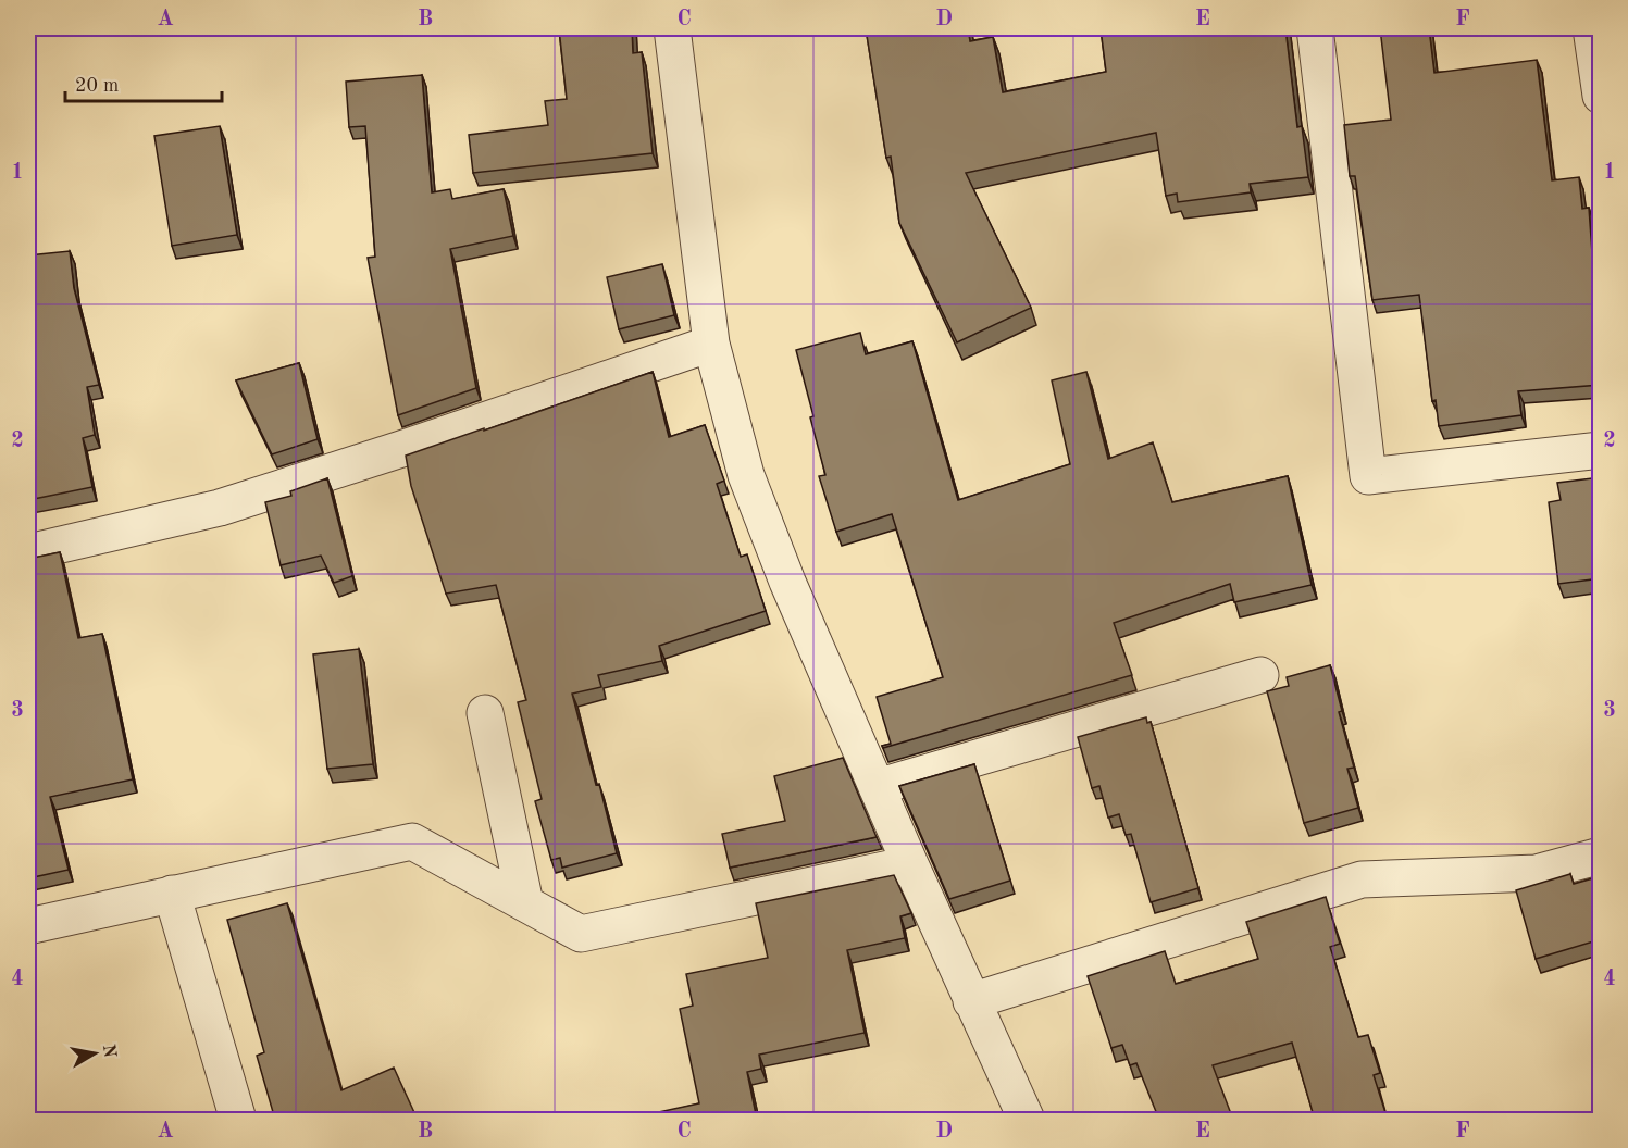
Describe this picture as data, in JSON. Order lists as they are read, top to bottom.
{
  "scale_bar": "20 m",
  "north": "right",
  "grid": {
    "columns": [
      "A",
      "B",
      "C",
      "D",
      "E",
      "F"
    ],
    "rows": [
      "1",
      "2",
      "3",
      "4"
    ]
  }
}
